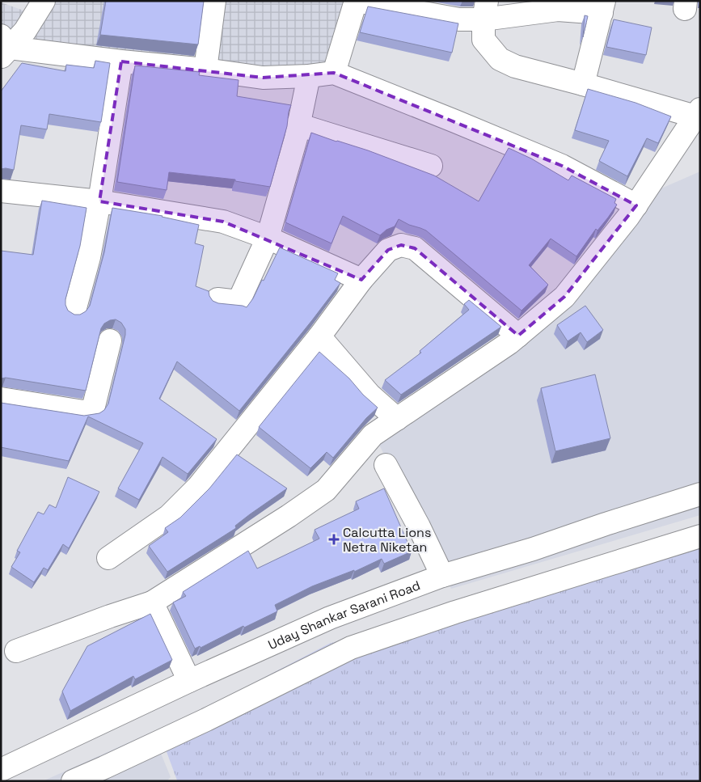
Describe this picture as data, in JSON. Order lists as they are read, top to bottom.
{
  "streets": {
    "street": ["Uday Shankar Sarani Road"]
  },
  "places": {
    "health": ["Calcutta Lions Netra Niketan"]
  }
}
